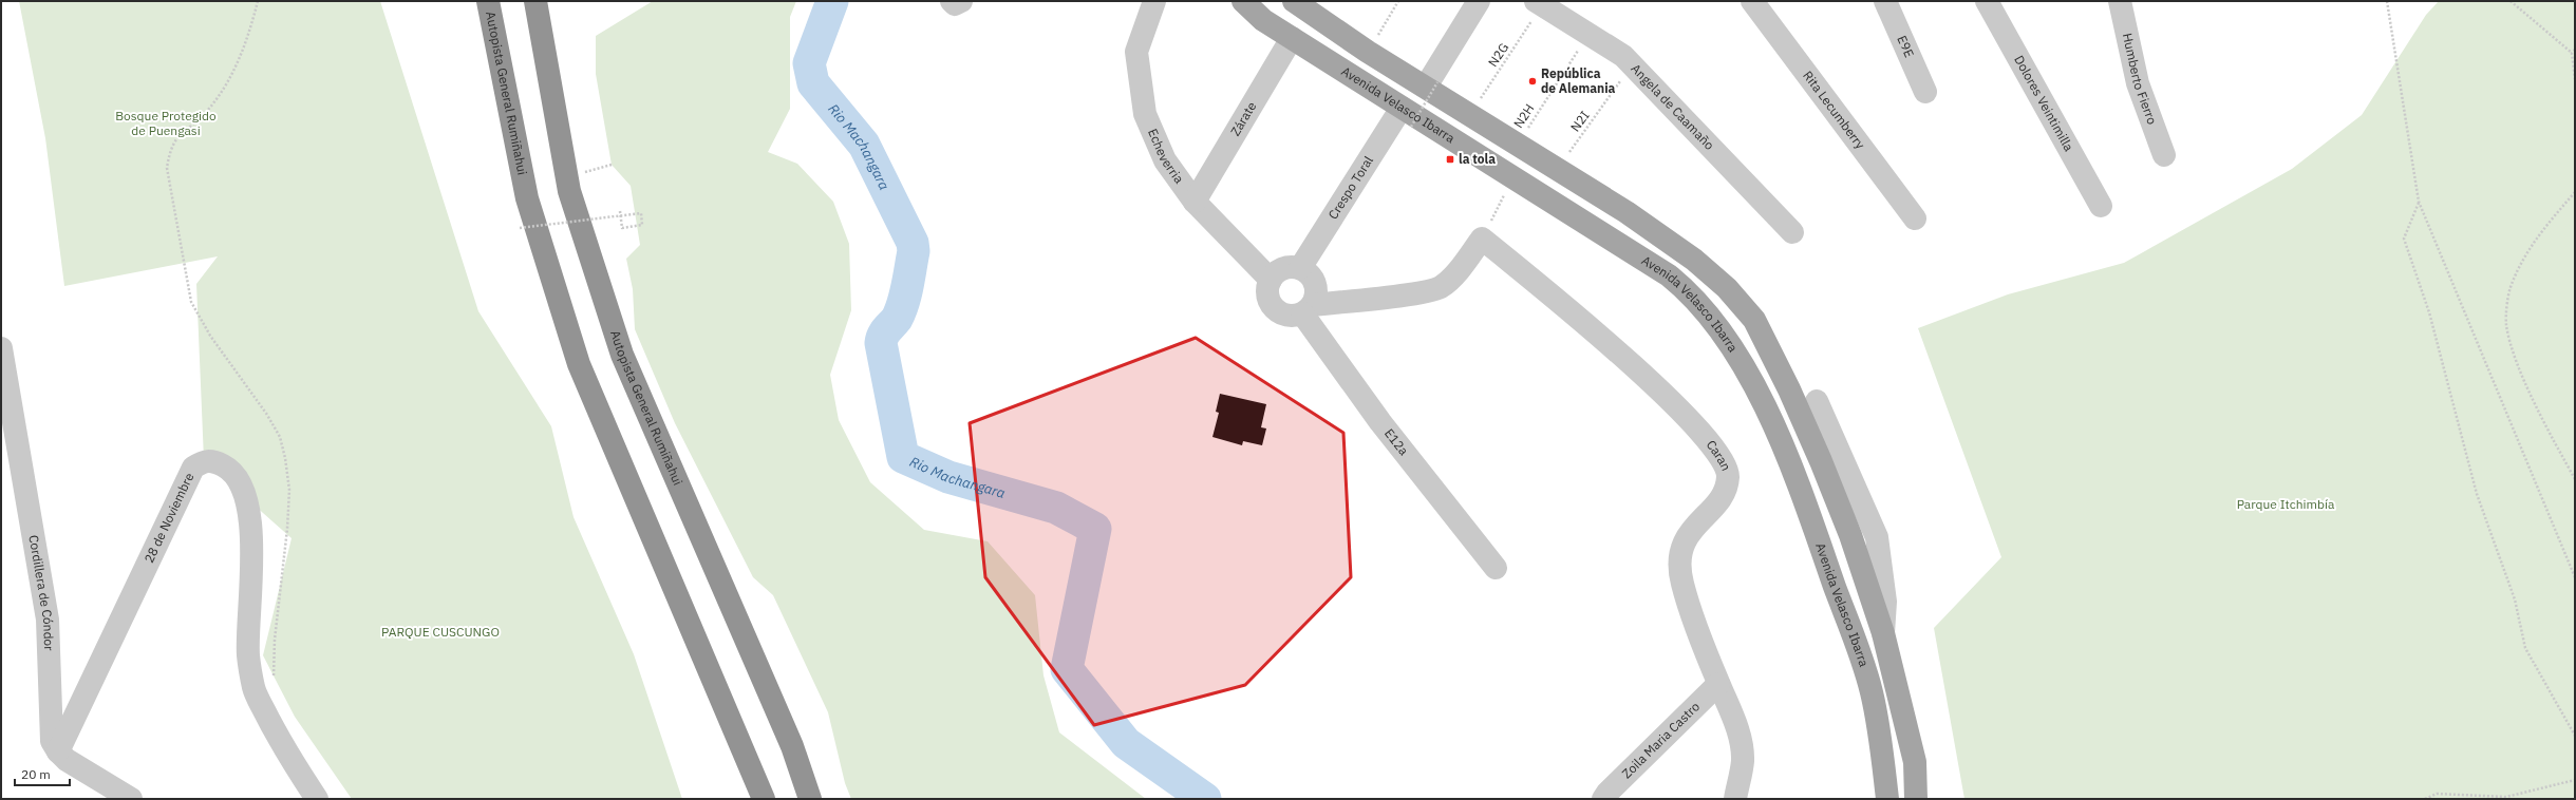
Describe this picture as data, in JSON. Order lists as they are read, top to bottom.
{
  "streets": {
    "highway": ["Autopista General Rumiñahui"],
    "main road": ["Avenida Velasco Ibarra"],
    "street": [
      "E9E",
      "Humberto Fierro",
      "Dolores Veintimilla",
      "Angela de Caamaño",
      "Rita Lecumberry",
      "Zárate",
      "Echeverria",
      "Crespo Toral",
      "E12a",
      "Caran",
      "28 de Noviembre",
      "Cordillera de Cóndor",
      "Zoila Maria Castro"
    ],
    "path": ["N2G", "N2H", "N2I"]
  },
  "crossings": [
    ["N2G", "Angela de Caamaño"],
    ["Avenida Velasco Ibarra", "Zárate"],
    ["Avenida Velasco Ibarra", "Crespo Toral"],
    ["Angela de Caamaño", "N2H"],
    ["Angela de Caamaño", "N2I"],
    ["Zárate", "Echeverria"],
    ["Echeverria", "Crespo Toral"],
    ["Echeverria", "E12a"],
    ["Crespo Toral", "E12a"],
    ["Caran", "Zoila Maria Castro"],
    ["28 de Noviembre", "Cordillera de Cóndor"]
  ],
  "water": ["Rio Machangara"],
  "parks": ["Bosque Protegido de Puengasi", "Parque Itchimbía", "PARQUE CUSCUNGO"],
  "places": {
    "other": ["República de Alemania"],
    "transit": ["la tola"]
  },
  "scale_bar": "20 m"
}
